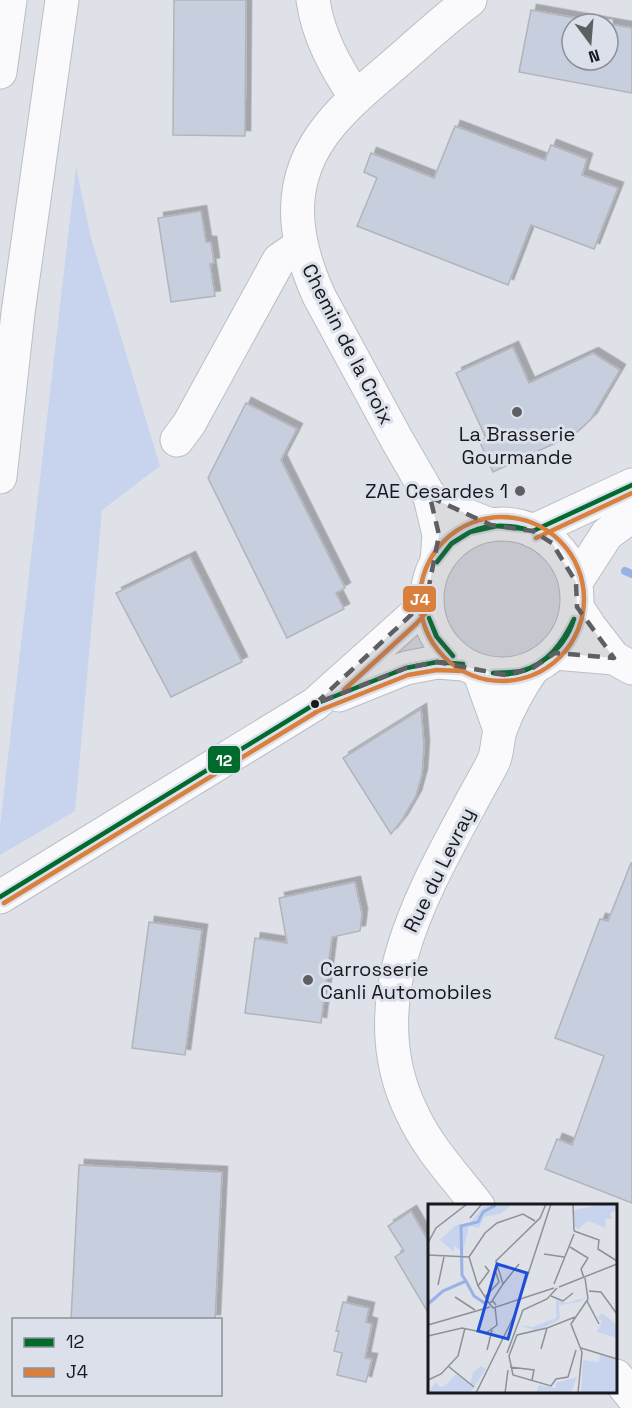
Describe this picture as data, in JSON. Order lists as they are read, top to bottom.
{
  "streets": {
    "main road": ["Chemin de la Croix", "Rue du Levray"]
  },
  "crossings": [
    ["Chemin de la Croix", "Rue du Levray"]
  ],
  "places": ["La Brasserie Gourmande", "ZAE Cesardes 1", "Carrosserie Canli Automobiles"],
  "lines": ["transit line 12", "transit line J4"],
  "legend": ["12", "J4"],
  "north": "bottom"
}
